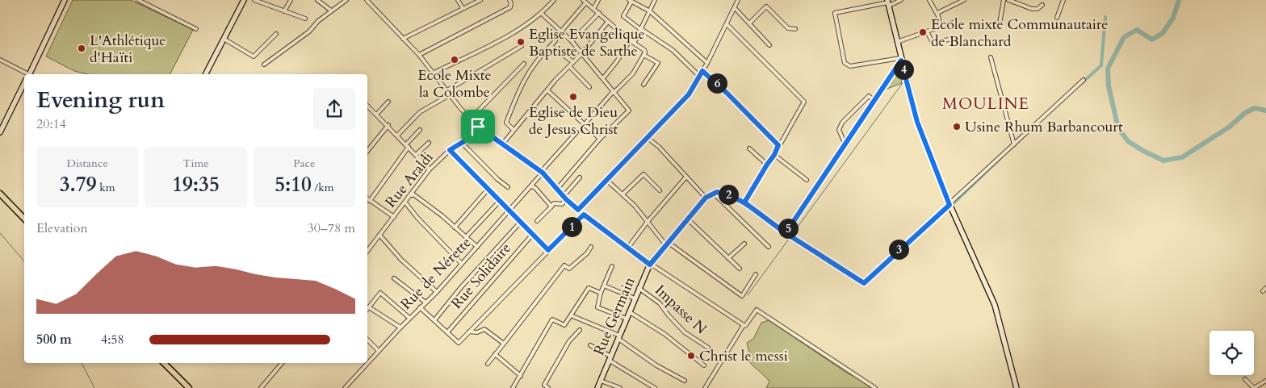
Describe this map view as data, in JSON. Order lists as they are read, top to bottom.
{
  "streets": {
    "street": [
      "Rue Araldi",
      "Rue de Nérette",
      "Rue Solidaire",
      "Impasse N",
      "Rue Germain"
    ]
  },
  "crossings": [
    ["Impasse N", "Rue Germain"]
  ],
  "districts": ["MOULINE"],
  "places": [
    "Ecole mixte Communautaire de Blanchard",
    "Eglise Evangelique Baptiste de Sarthe",
    "L'Athlétique d'Haïti",
    "Ecole Mixte la Colombe",
    "Eglise de Dieu de Jesus Christ",
    "Usine Rhum Barbancourt",
    "Christ le messi"
  ],
  "page": {
    "pins": [
      "4",
      "6",
      "2",
      "1",
      "5",
      "3"
    ],
    "heading": ["Evening run", "20:14"],
    "stats": [
      ["Distance", "3.79 km"],
      ["Time", "19:35"],
      ["Pace", "5:10 /km"]
    ],
    "chart": ["Elevation", "30–78 m"],
    "list": [
      {
        "name": "500 m",
        "note": "4:58"
      }
    ]
  }
}
